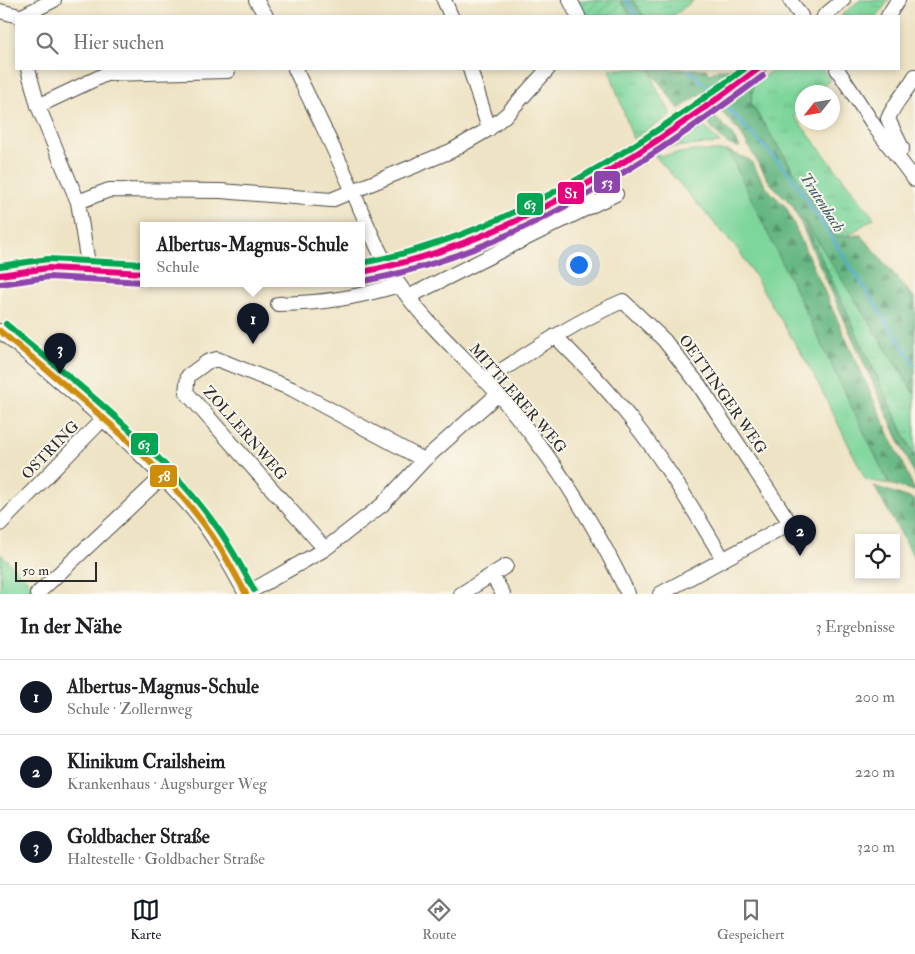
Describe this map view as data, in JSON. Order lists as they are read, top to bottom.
{
  "streets": {
    "street": [
      "OETTINGER WEG",
      "MITTLERER WEG",
      "ZOLLERNWEG",
      "OSTRING"
    ]
  },
  "crossings": [
    ["OETTINGER WEG", "MITTLERER WEG"]
  ],
  "water": ["Trutenbach"],
  "lines": [
    "transit line S1",
    "transit line 63",
    "transit line 53",
    "transit line 58"
  ],
  "scale_bar": "50 m",
  "north": "bottom left",
  "page": {
    "search": "Hier suchen",
    "popup": ["Albertus-Magnus-Schule", "Schule"],
    "pins": ["1", "3", "2"],
    "scale": "50 m",
    "heading": ["In der Nähe", "3 Ergebnisse"],
    "list": [
      {
        "mark": "1",
        "name": "Albertus-Magnus-Schule",
        "note": "Schule · Zollernweg",
        "value": "200 m"
      },
      {
        "mark": "2",
        "name": "Klinikum Crailsheim",
        "note": "Krankenhaus · Augsburger Weg",
        "value": "220 m"
      },
      {
        "mark": "3",
        "name": "Goldbacher Straße",
        "note": "Haltestelle · Goldbacher Straße",
        "value": "320 m"
      }
    ],
    "nav": ["Karte", "Route", "Gespeichert"]
  }
}
